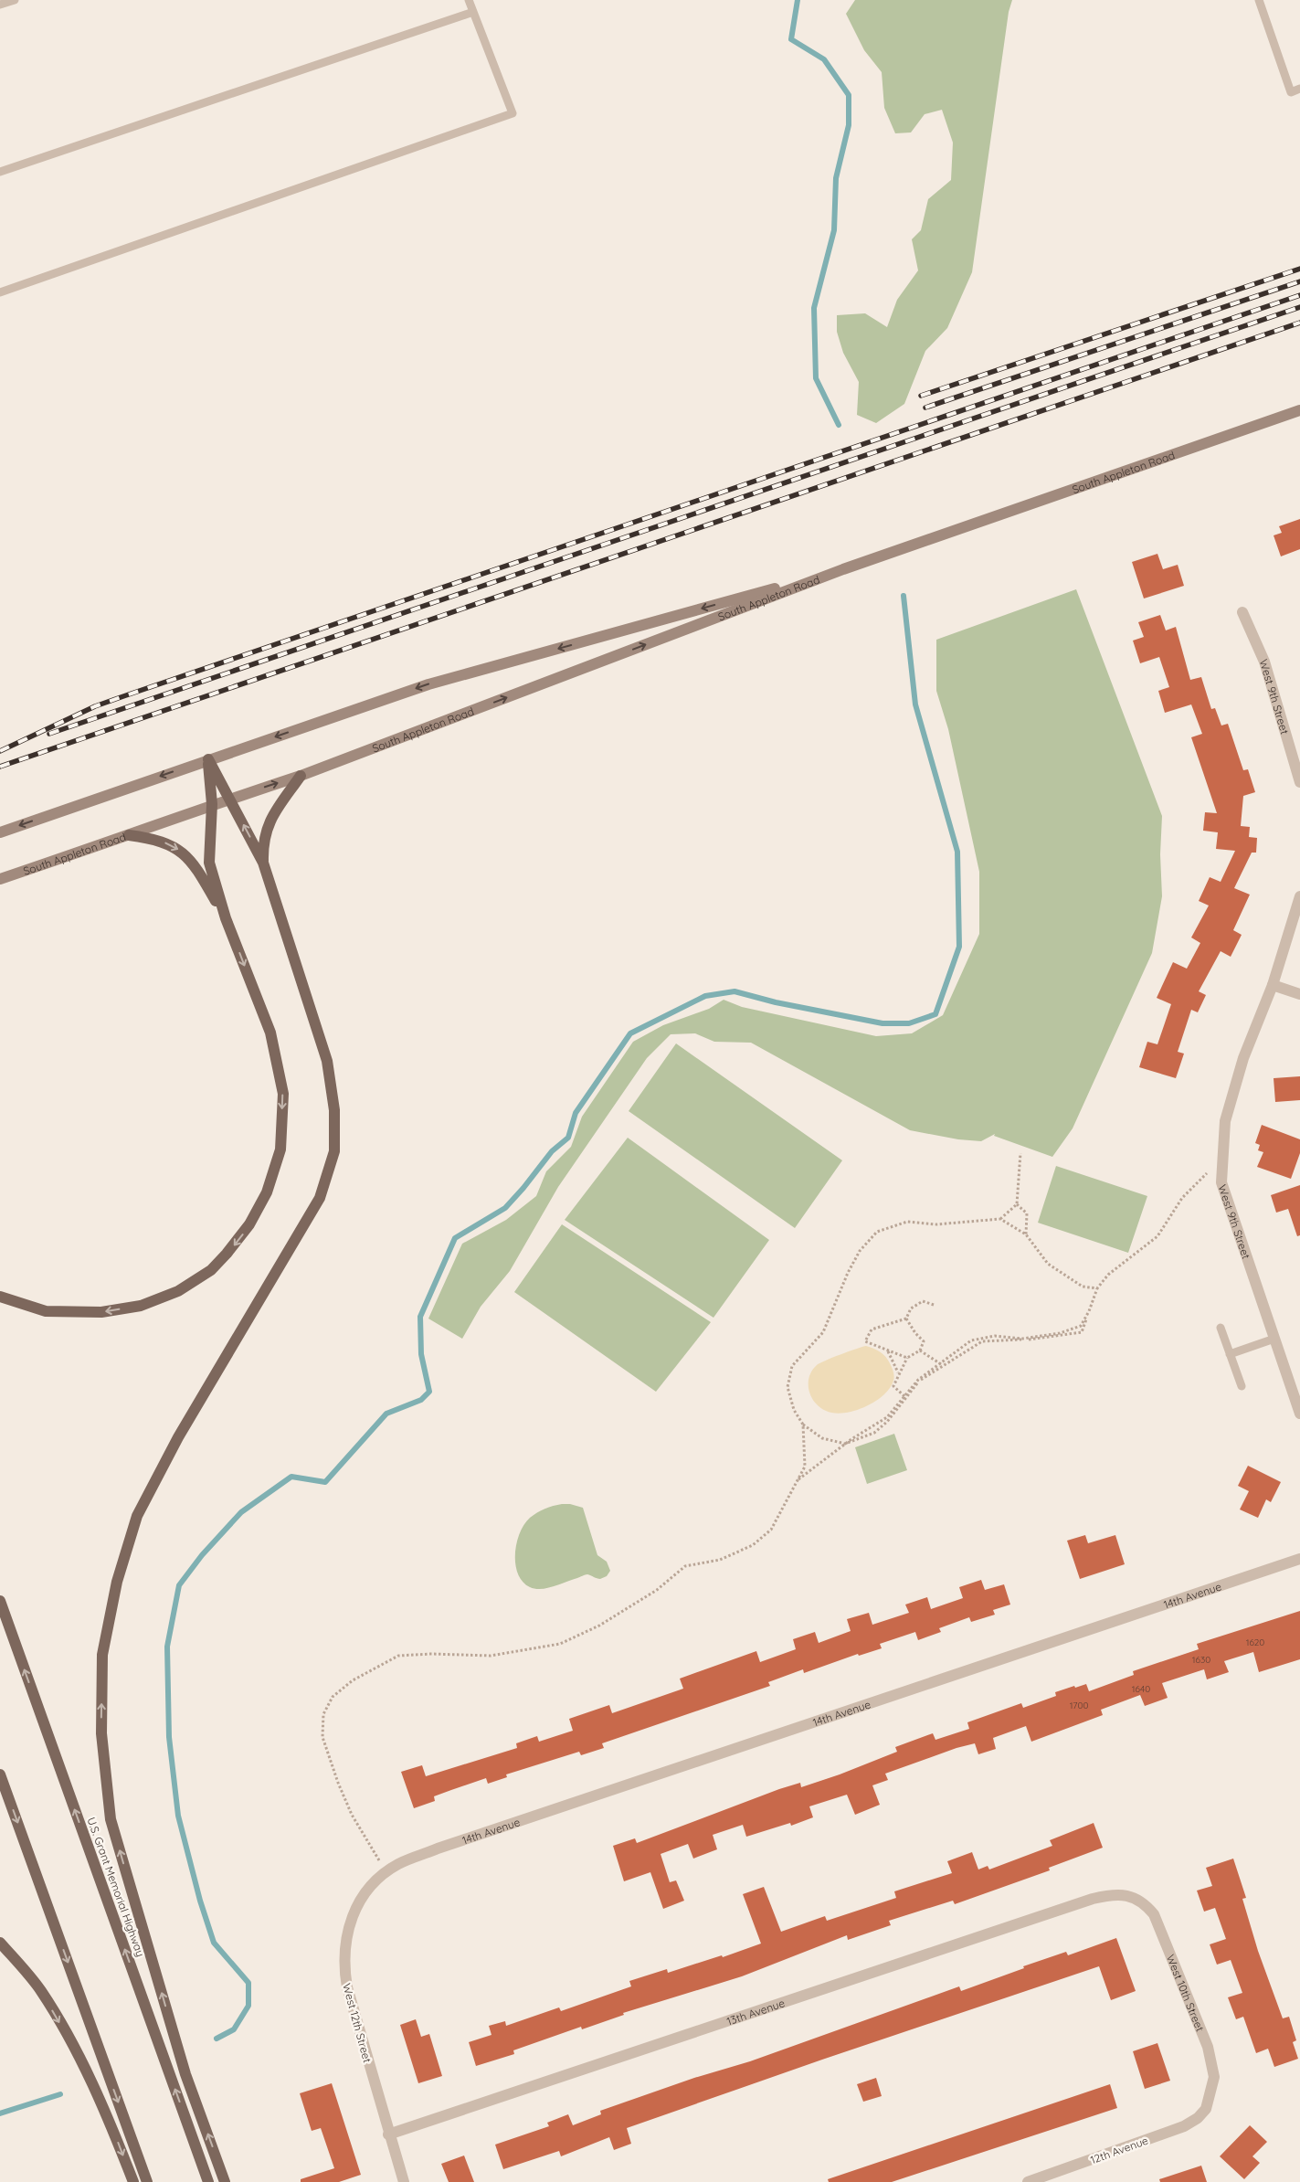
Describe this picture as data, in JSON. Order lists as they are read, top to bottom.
{
  "streets": {
    "main road": ["South Appleton Road", "U.S. Grant Memorial Highway"],
    "street": [
      "West 9th Street",
      "14th Avenue",
      "West 10th Street",
      "13th Avenue",
      "West 12th Street",
      "12th Avenue"
    ]
  },
  "crossings": [
    ["14th Avenue", "West 12th Street"],
    ["West 10th Street", "13th Avenue"],
    ["West 10th Street", "12th Avenue"],
    ["13th Avenue", "West 12th Street"]
  ],
  "house_numbers": [
    "1620",
    "1630",
    "1640",
    "1700"
  ]
}
